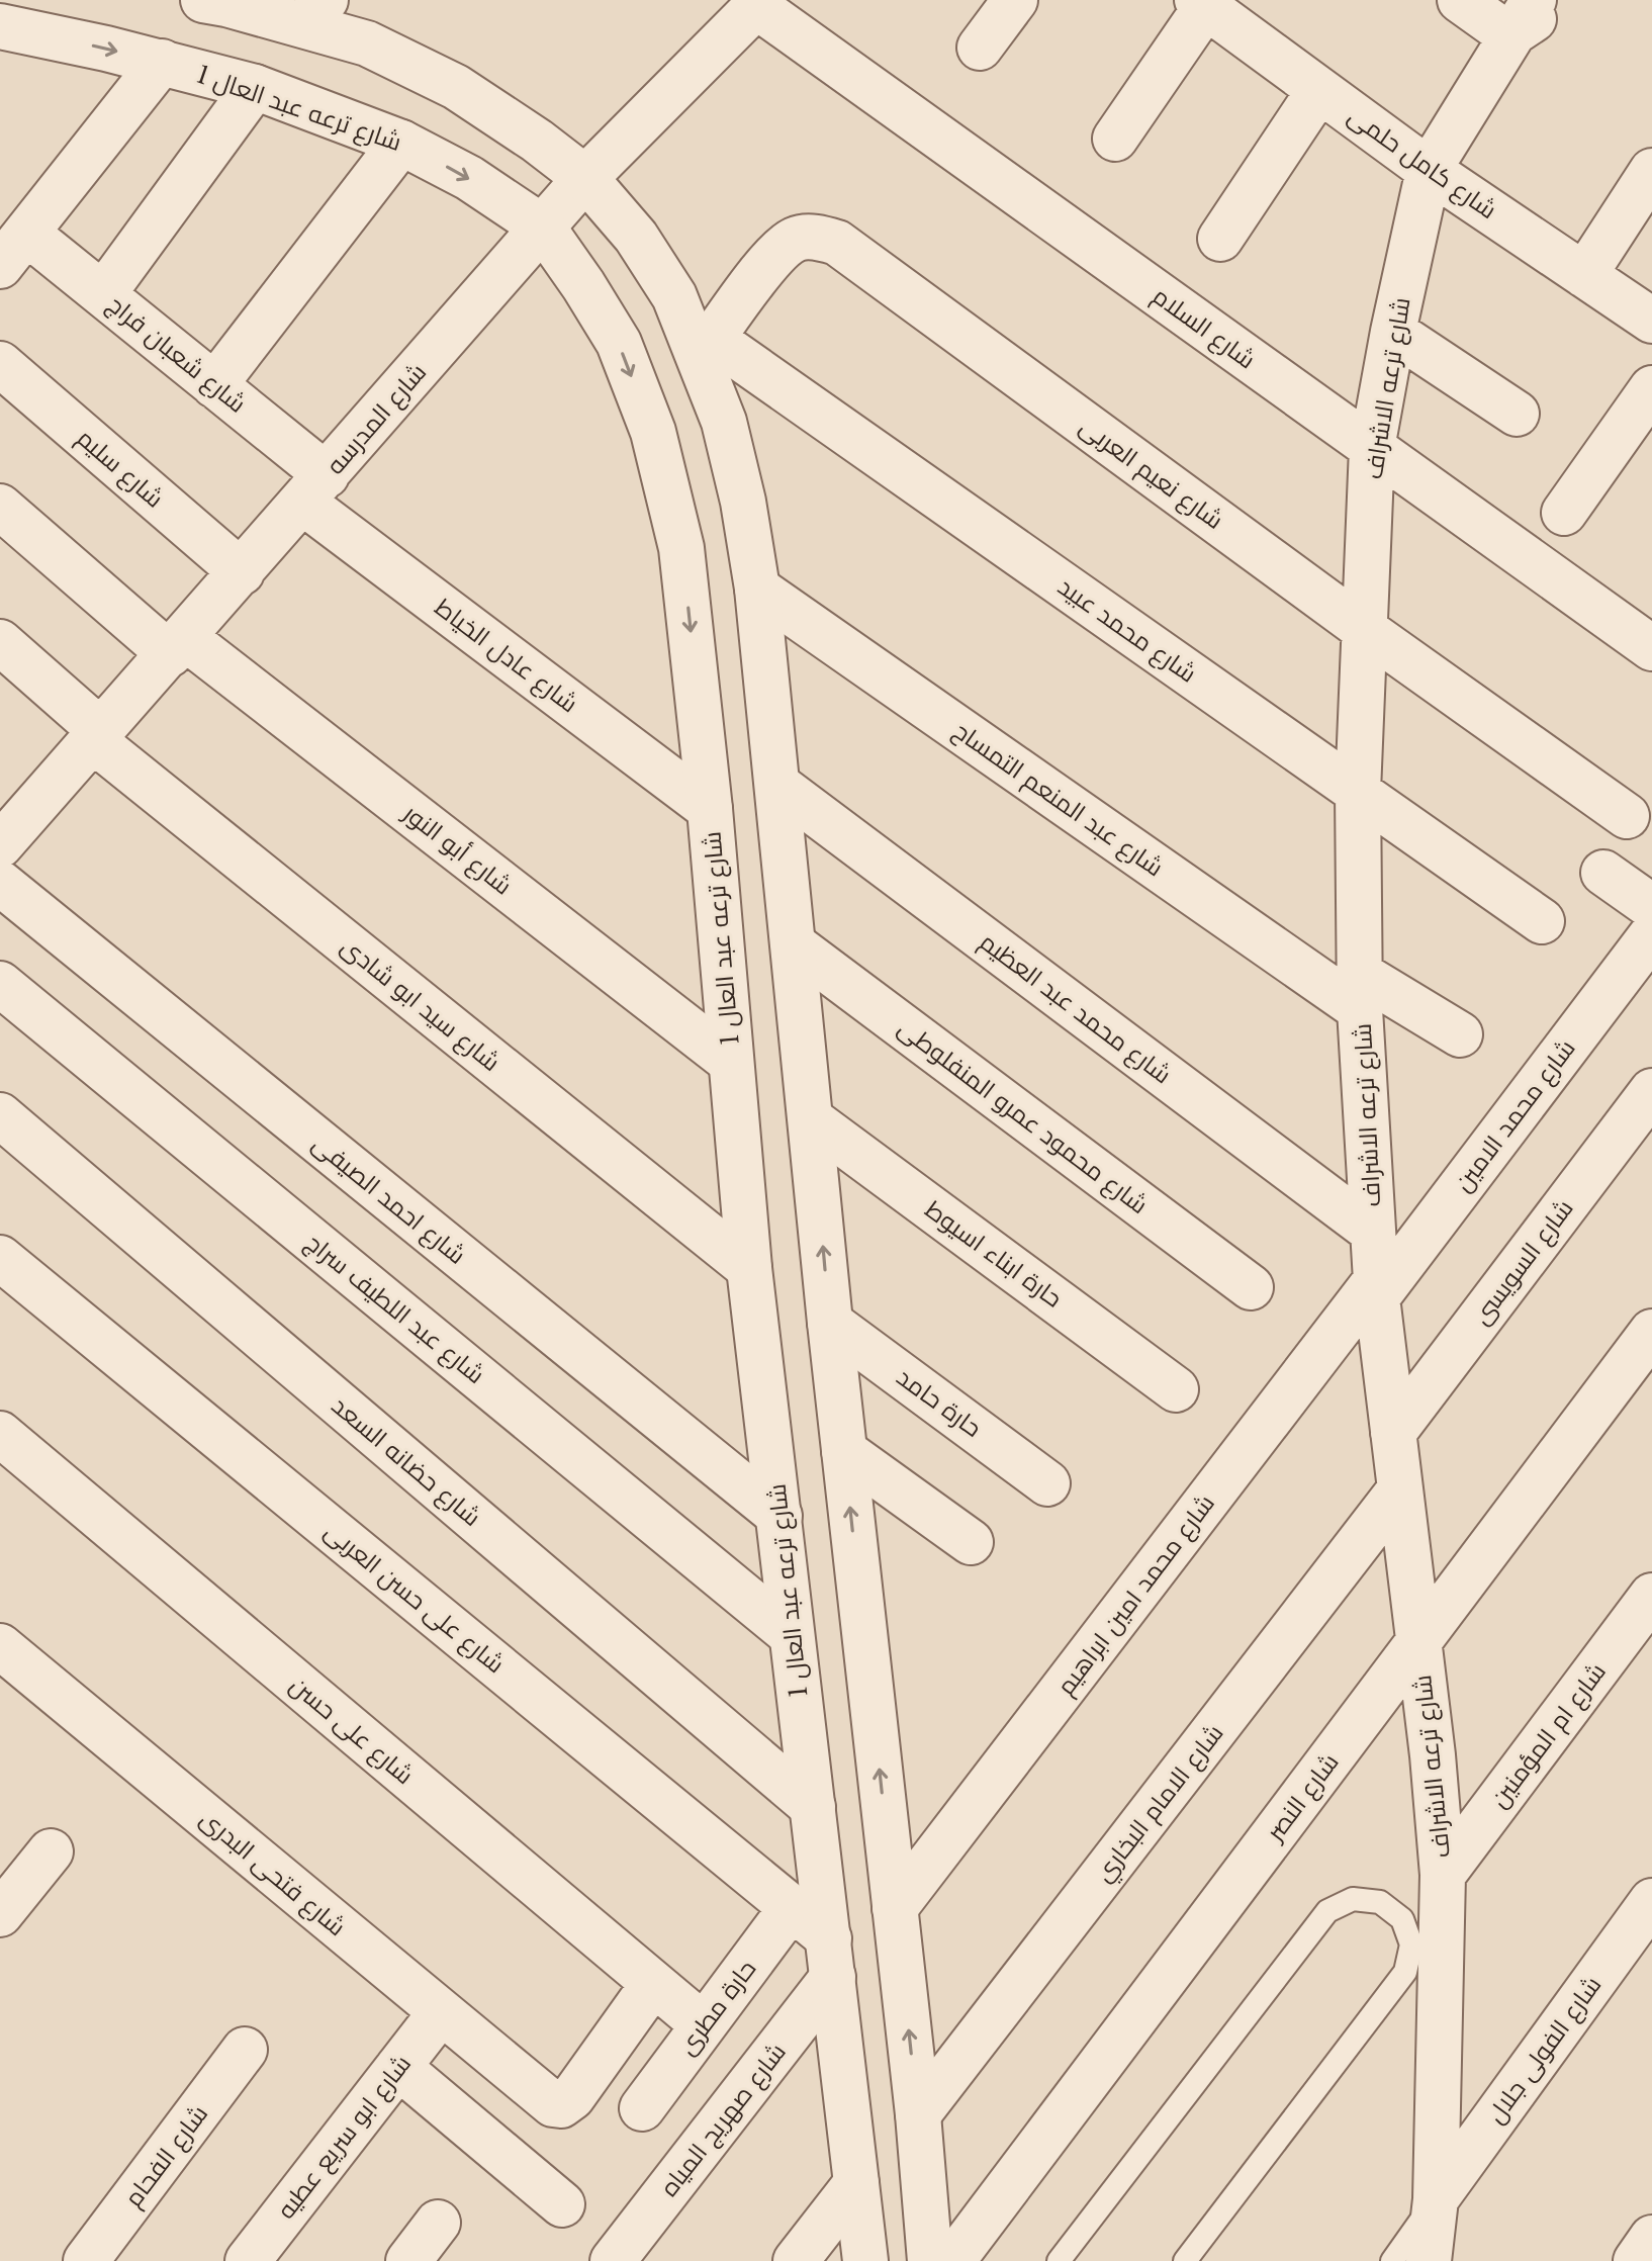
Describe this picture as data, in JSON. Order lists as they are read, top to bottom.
{
  "streets": {
    "street": [
      "شارع ترعه عبد العال 1",
      "شارع كامل حلمى",
      "شارع السلام",
      "شارع شعبان فراج",
      "شارع ترعه الاشراف",
      "شارع المدرسه",
      "شارع سليم",
      "شارع نعيم العربى",
      "شارع محمد عبيد",
      "شارع عادل الخياط",
      "شارع عبد المنعم التمساح",
      "شارع أبو النور",
      "شارع سيد ابو شادى",
      "شارع محمد عبد العظيم",
      "شارع محمد الامين",
      "شارع محمود عمرو المنفلوطى",
      "شارع احمد الصيفى",
      "حارة ابناء اسيوط",
      "شارع السويسى",
      "شارع عبد اللطيف سراج",
      "حارة حامد",
      "شارع حضانه السعد",
      "شارع محمد امين ابراهيم",
      "شارع على حسن العربى",
      "شارع على حسن",
      "شارع ام المؤمنين",
      "شارع النصر",
      "شارع الامام البخاري",
      "شارع فتحى البدرى",
      "حارة مطرى",
      "شارع الفولى جلال",
      "شارع صهريج المياه",
      "شارع ابو سريع عطيه",
      "شارع الفحام"
    ]
  },
  "crossings": [
    ["شارع ترعه عبد العال 1", "شارع المدرسه"],
    ["شارع ترعه عبد العال 1", "شارع عادل الخياط"],
    ["شارع ترعه عبد العال 1", "شارع أبو النور"],
    ["شارع ترعه عبد العال 1", "شارع سيد ابو شادى"],
    ["شارع ترعه عبد العال 1", "شارع احمد الصيفى"],
    ["شارع ترعه عبد العال 1", "شارع عبد اللطيف سراج"],
    ["شارع ترعه عبد العال 1", "شارع حضانه السعد"],
    ["شارع ترعه عبد العال 1", "شارع على حسن العربى"],
    ["شارع ترعه عبد العال 1", "شارع صهريج المياه"],
    ["شارع كامل حلمى", "شارع ترعه الاشراف"],
    ["شارع السلام", "شارع ترعه الاشراف"],
    ["شارع السلام", "شارع المدرسه"],
    ["شارع شعبان فراج", "شارع المدرسه"],
    ["شارع شعبان فراج", "شارع عادل الخياط"],
    ["شارع ترعه الاشراف", "شارع نعيم العربى"],
    ["شارع ترعه الاشراف", "شارع محمد عبيد"],
    ["شارع ترعه الاشراف", "شارع عبد المنعم التمساح"],
    ["شارع ترعه الاشراف", "شارع محمد عبد العظيم"],
    ["شارع ترعه الاشراف", "شارع محمد الامين"],
    ["شارع ترعه الاشراف", "شارع السويسى"],
    ["شارع ترعه الاشراف", "شارع محمد امين ابراهيم"],
    ["شارع ترعه الاشراف", "شارع ام المؤمنين"],
    ["شارع ترعه الاشراف", "شارع النصر"],
    ["شارع ترعه الاشراف", "شارع الامام البخاري"],
    ["شارع ترعه الاشراف", "شارع الفولى جلال"],
    ["شارع المدرسه", "شارع سليم"],
    ["شارع المدرسه", "شارع عادل الخياط"],
    ["شارع المدرسه", "شارع أبو النور"],
    ["شارع المدرسه", "شارع سيد ابو شادى"],
    ["شارع نعيم العربى", "شارع محمد عبيد"],
    ["شارع محمد الامين", "شارع محمد امين ابراهيم"],
    ["شارع على حسن العربى", "حارة مطرى"],
    ["شارع على حسن العربى", "شارع صهريج المياه"],
    ["شارع على حسن", "شارع فتحى البدرى"],
    ["شارع على حسن", "حارة مطرى"],
    ["شارع فتحى البدرى", "شارع ابو سريع عطيه"]
  ]
}
